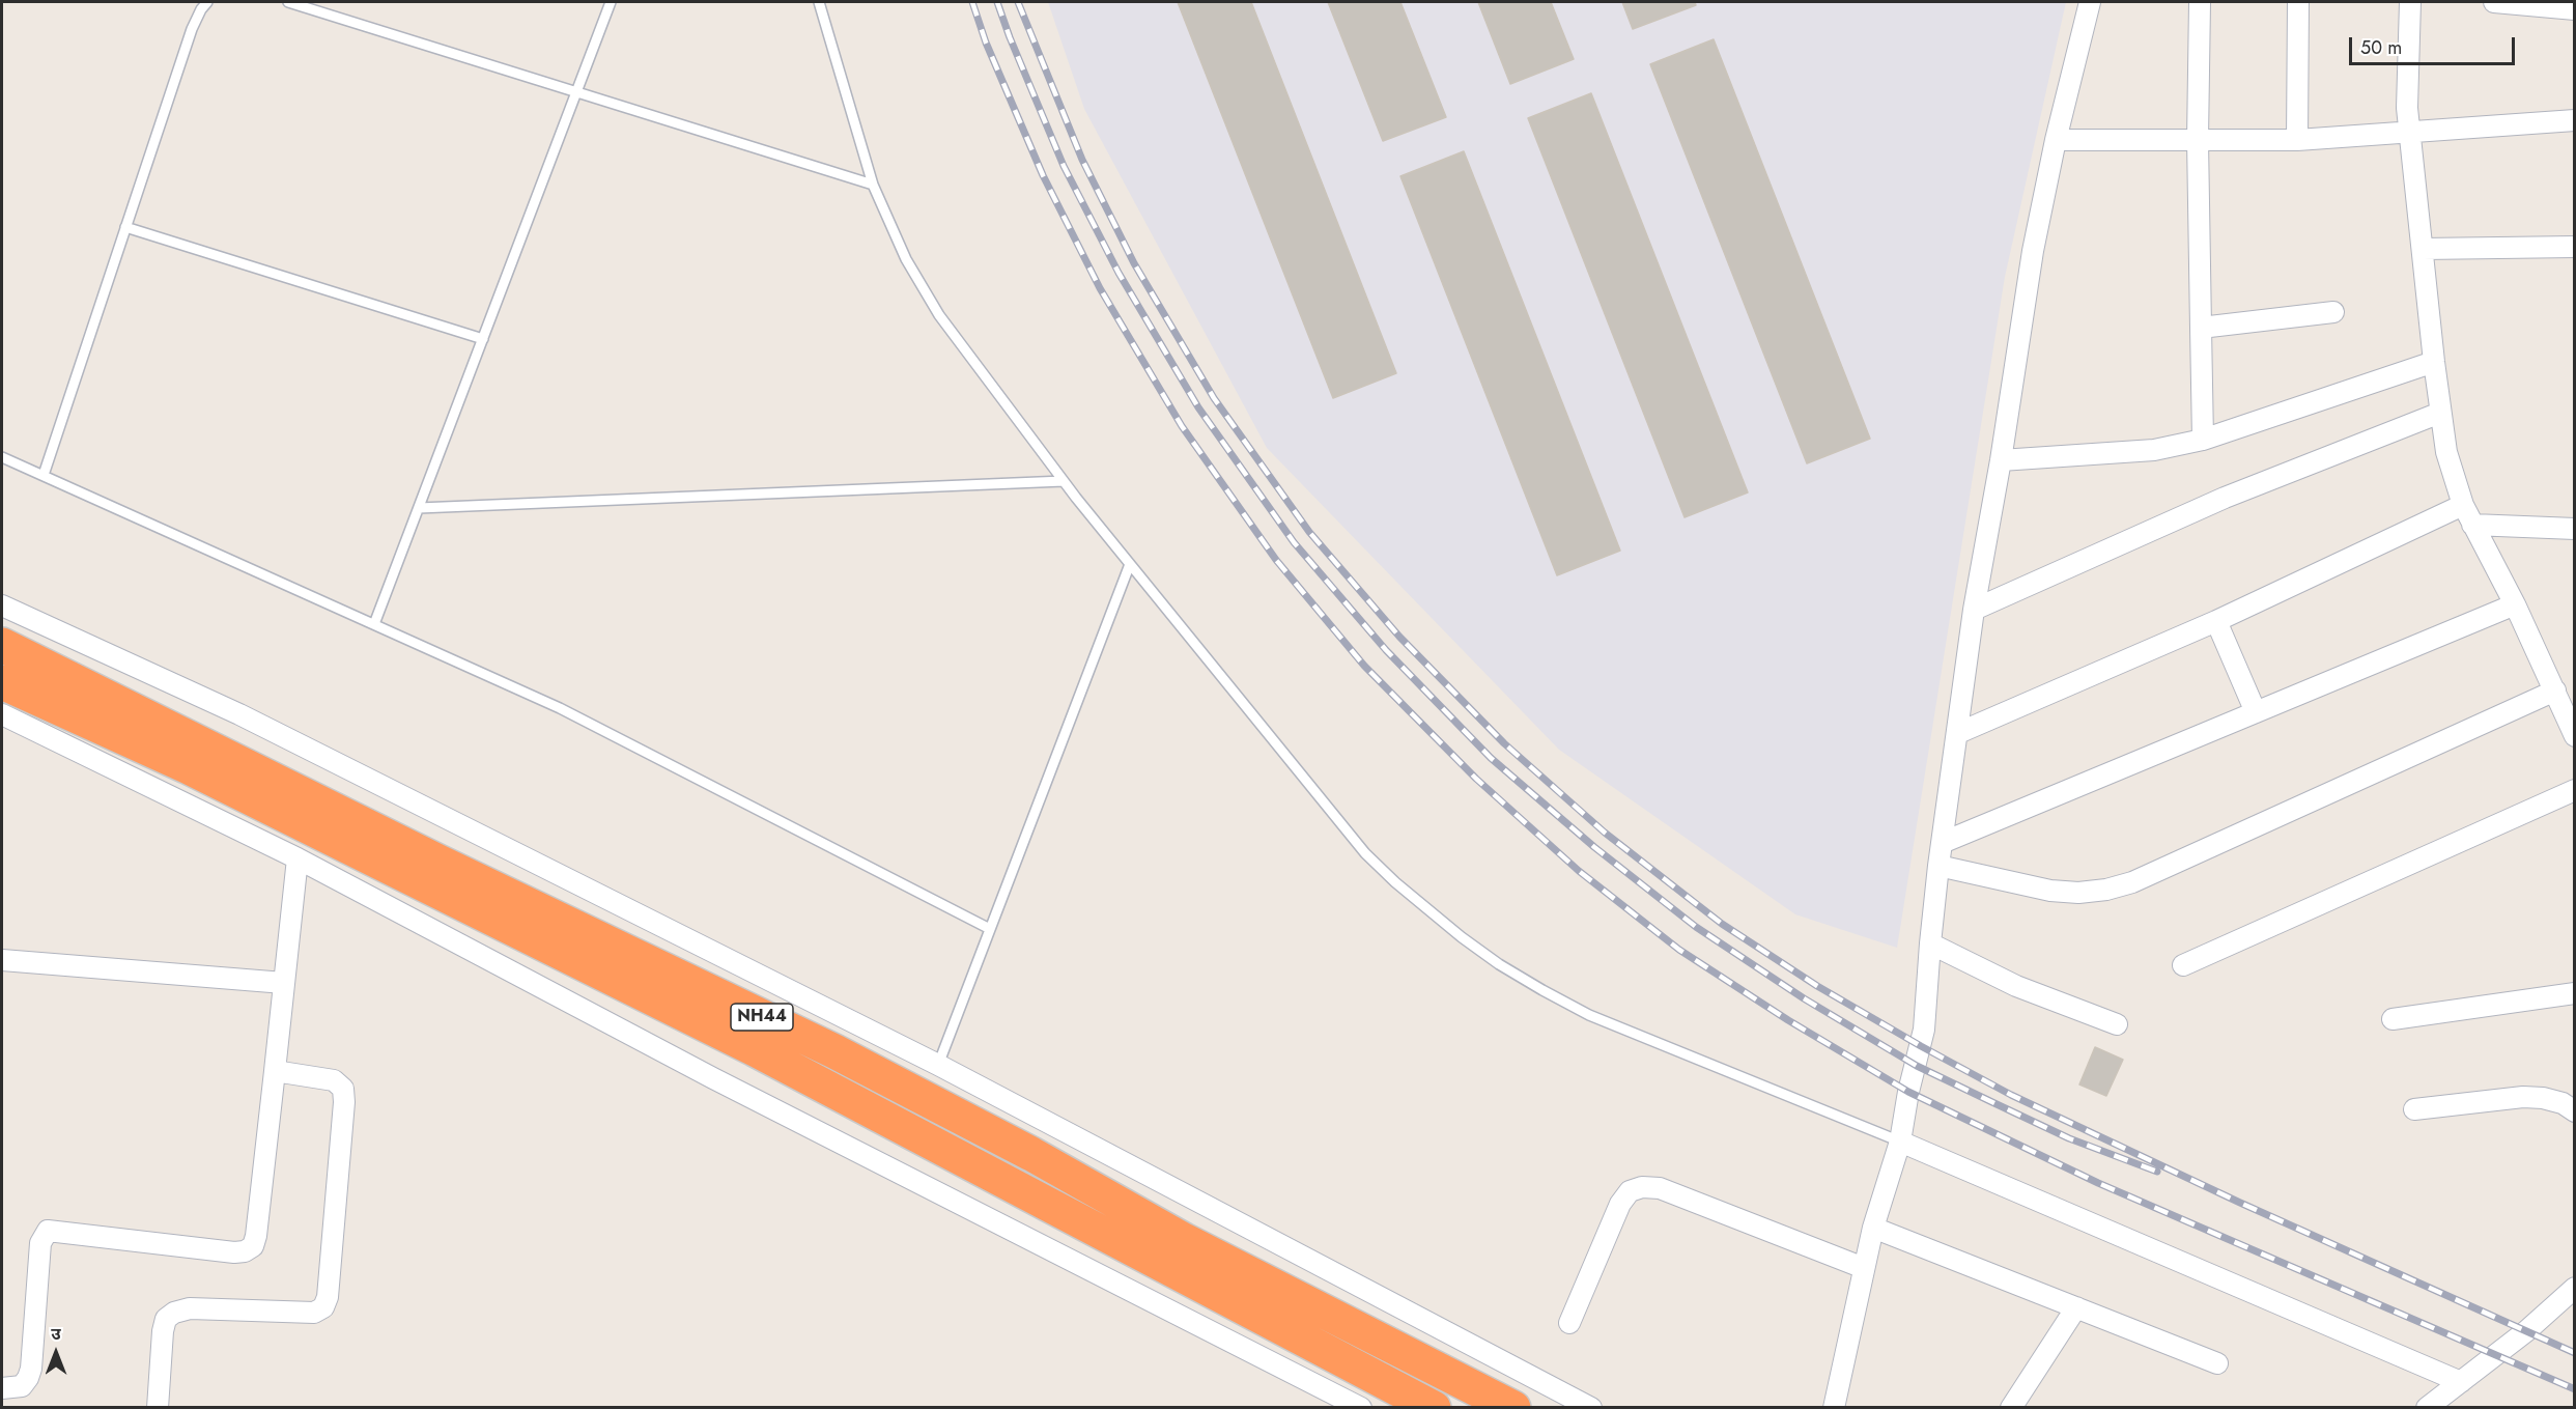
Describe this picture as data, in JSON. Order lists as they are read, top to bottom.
{
  "streets": {
    "highway": ["NH44"]
  },
  "scale_bar": "50 m",
  "north": "top"
}
